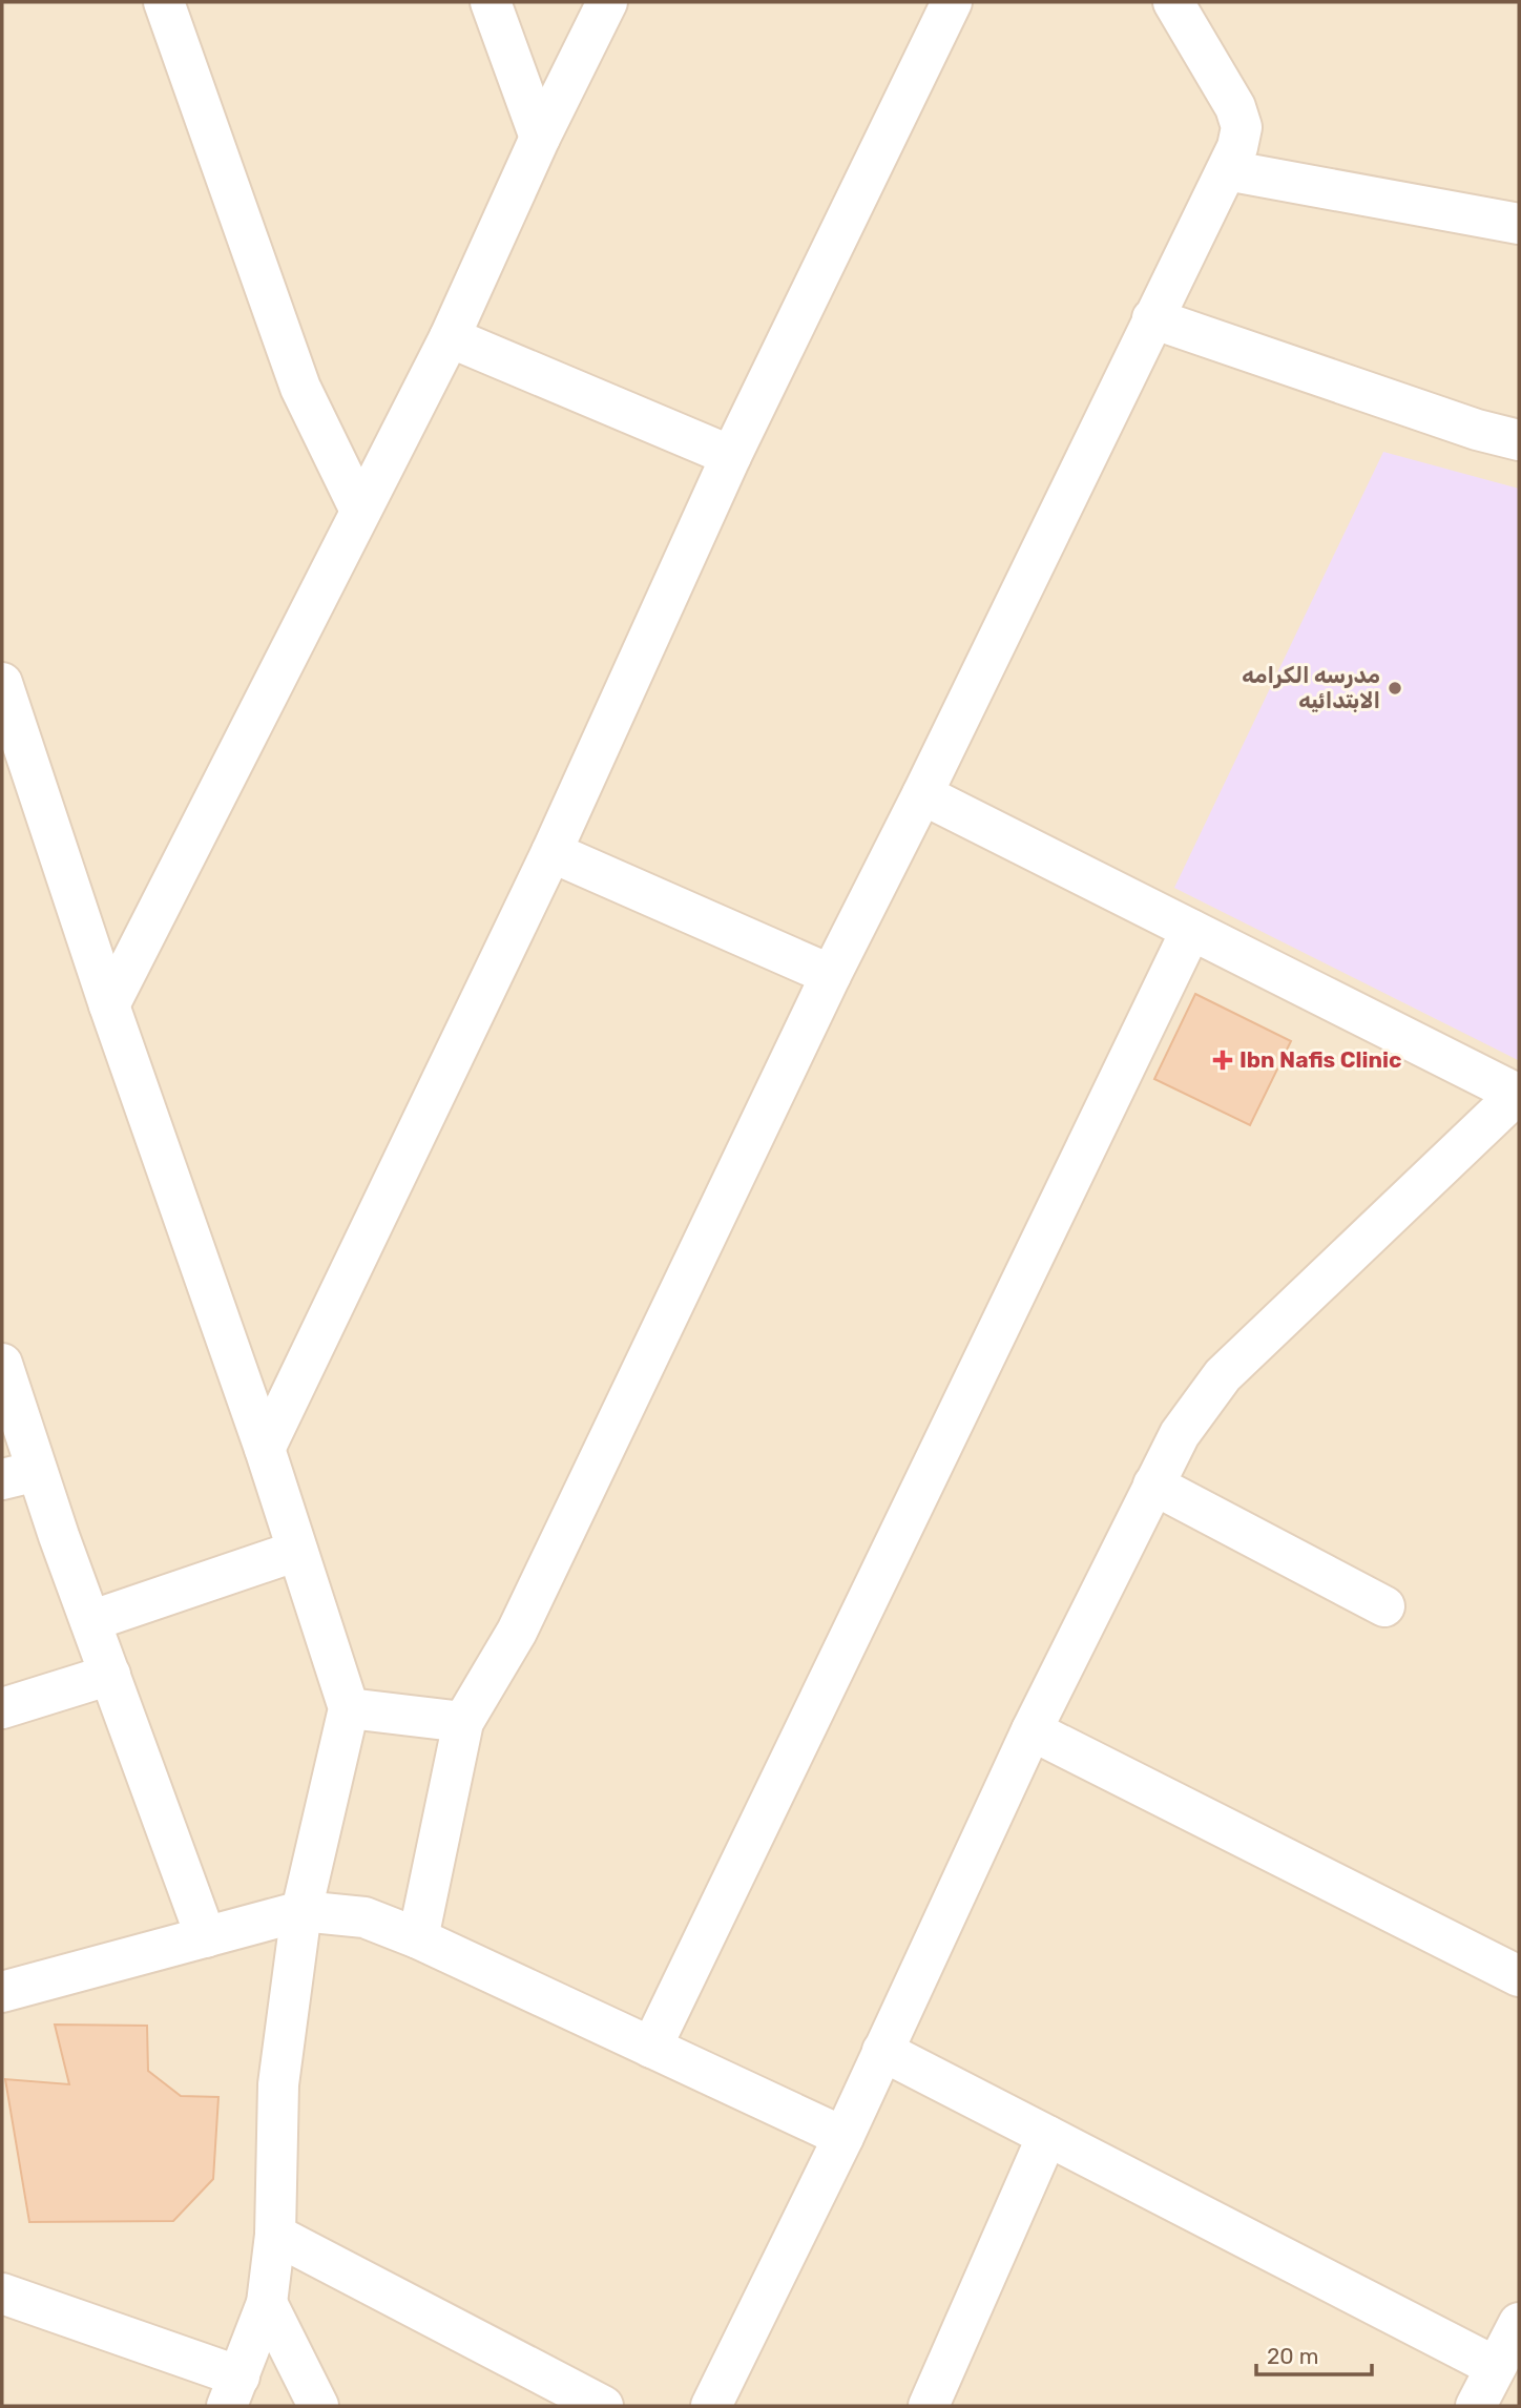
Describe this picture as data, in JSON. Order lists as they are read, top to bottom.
{
  "places": {
    "other": ["مدرسه الكرامه الابتدائيه"],
    "health": ["Ibn Nafis Clinic"]
  },
  "scale_bar": "20 m"
}
